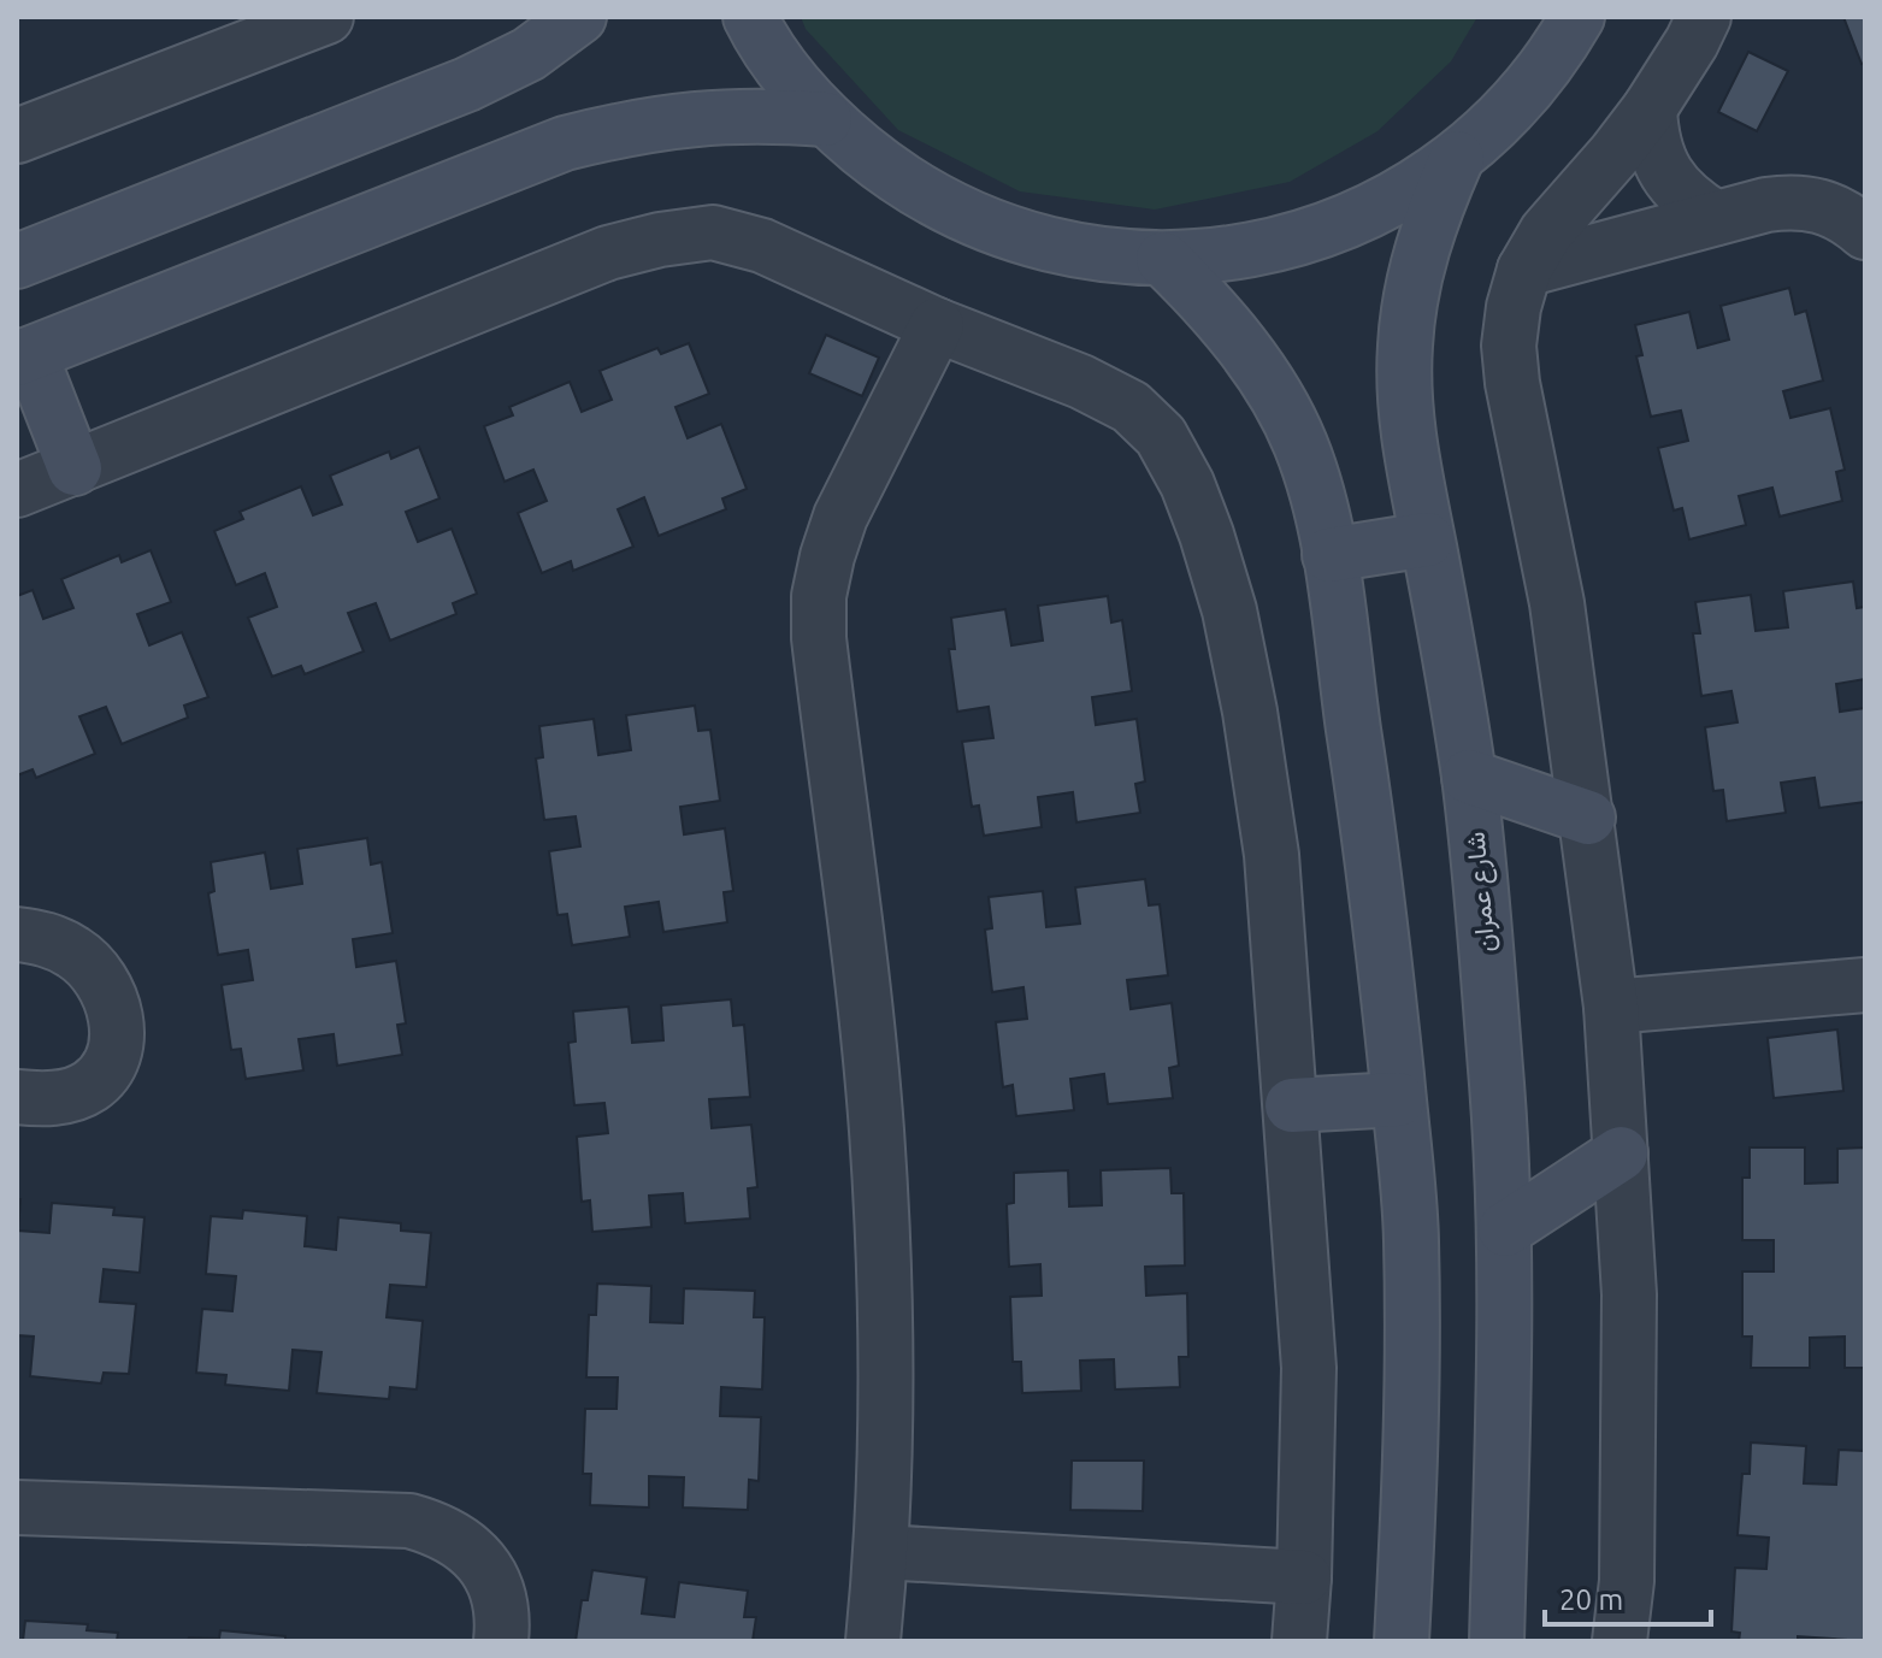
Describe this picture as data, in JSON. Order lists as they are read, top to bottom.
{
  "streets": {
    "street": ["شارع عمران"]
  },
  "scale_bar": "20 m"
}
